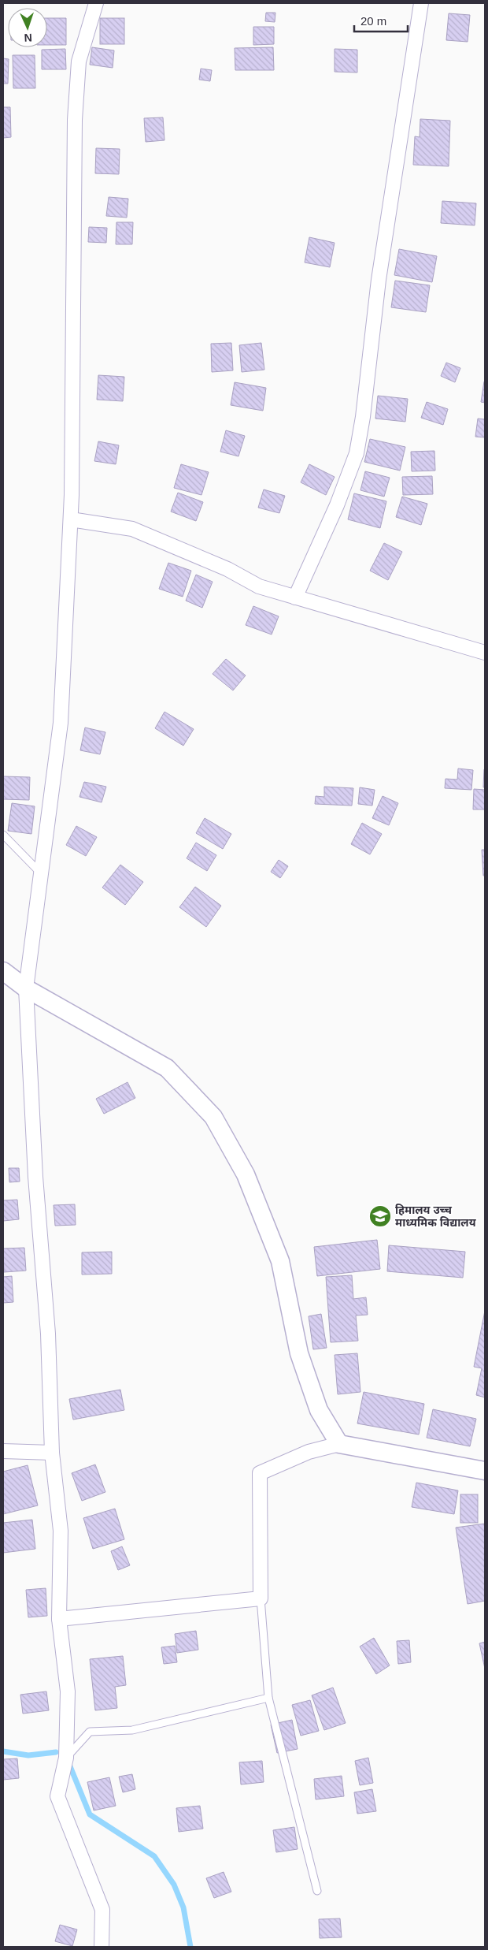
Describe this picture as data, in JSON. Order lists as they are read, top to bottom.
{
  "places": {
    "school or university": ["हिमालय उच्च माध्यमिक विद्यालय"]
  },
  "scale_bar": "20 m",
  "north": "bottom"
}
